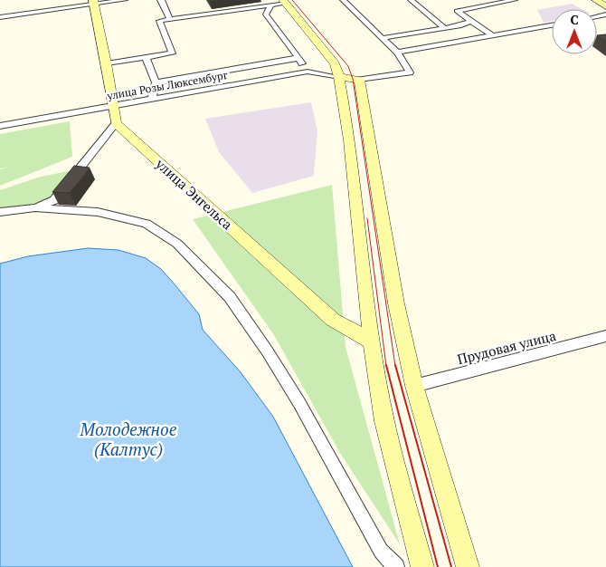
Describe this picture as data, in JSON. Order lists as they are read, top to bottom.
{
  "streets": {
    "main road": ["улица Энгельса"],
    "street": ["улица Розы Люксембург", "Прудовая улица"]
  },
  "water": ["Молодежное (Калтус)"],
  "north": "top"
}
